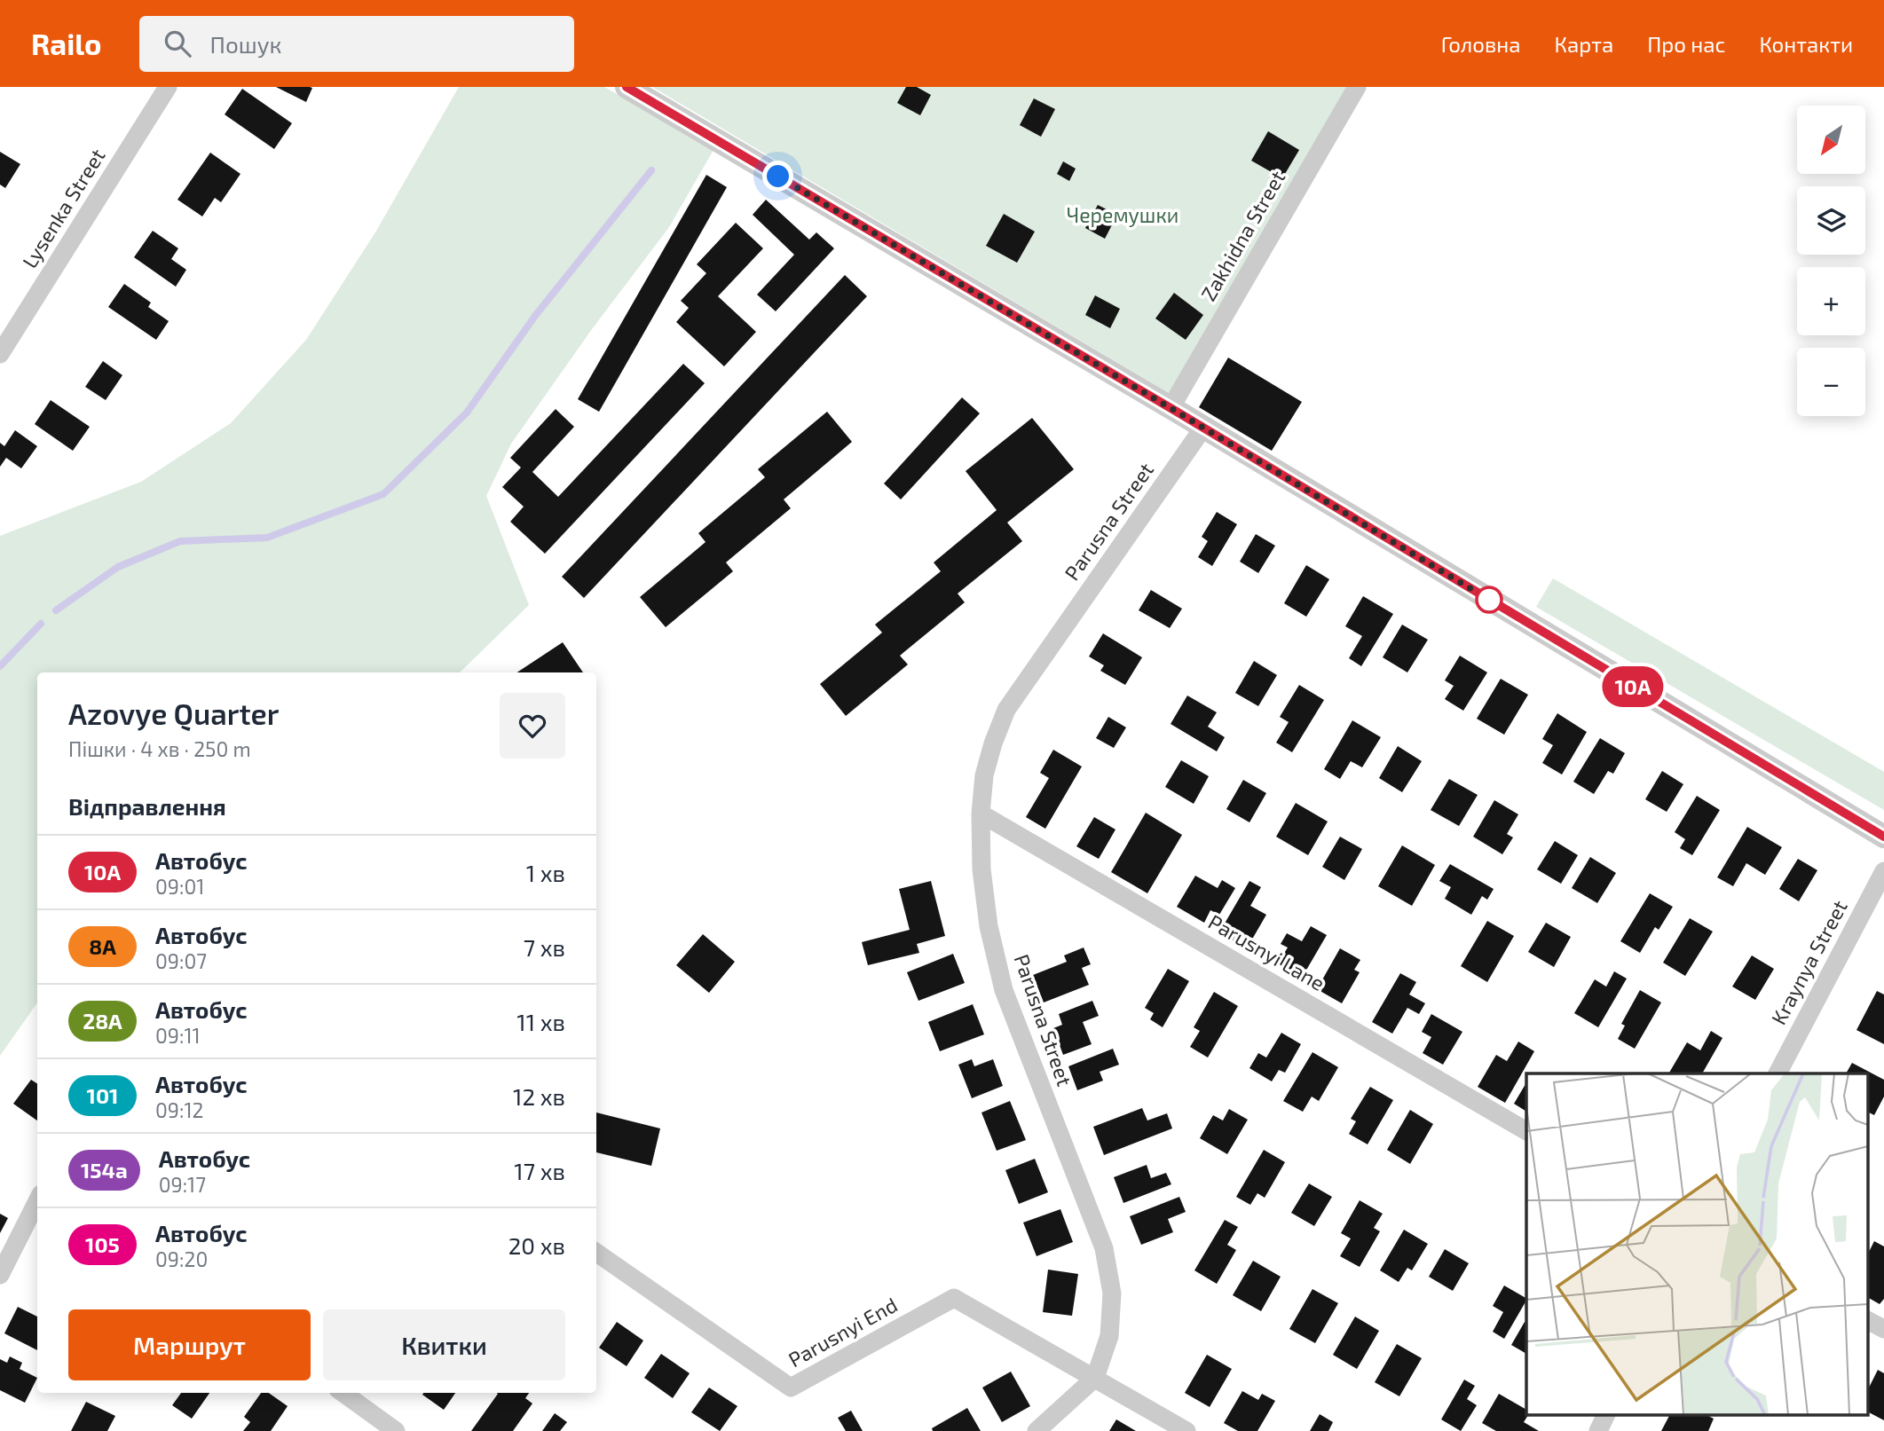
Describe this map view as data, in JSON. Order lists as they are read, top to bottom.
{
  "streets": {
    "street": [
      "Lysenka Street",
      "Zakhidna Street",
      "Parusna Street",
      "Parusnyi Lane",
      "Kraynya Street",
      "Parusnyi End"
    ]
  },
  "crossings": [
    ["Parusna Street", "Parusnyi Lane"],
    ["Parusna Street", "Parusnyi End"]
  ],
  "parks": ["Черемушки"],
  "lines": ["bus line 10А"],
  "north": "bottom left",
  "page": {
    "header": "Railo",
    "search": "Пошук",
    "nav": [
      "Головна",
      "Карта",
      "Про нас",
      "Контакти"
    ],
    "on_map": "10А",
    "map_buttons": ["+", "−"],
    "heading": [
      ["Azovye Quarter", "Пішки · 4 хв · 250 m"],
      "Відправлення"
    ],
    "list": [
      {
        "mark": "10А",
        "name": "Автобус",
        "note": "09:01",
        "value": "1 хв"
      },
      {
        "mark": "8А",
        "name": "Автобус",
        "note": "09:07",
        "value": "7 хв"
      },
      {
        "mark": "28А",
        "name": "Автобус",
        "note": "09:11",
        "value": "11 хв"
      },
      {
        "mark": "101",
        "name": "Автобус",
        "note": "09:12",
        "value": "12 хв"
      },
      {
        "mark": "154а",
        "name": "Автобус",
        "note": "09:17",
        "value": "17 хв"
      },
      {
        "mark": "105",
        "name": "Автобус",
        "note": "09:20",
        "value": "20 хв"
      }
    ],
    "buttons": ["Маршрут", "Квитки"]
  }
}
